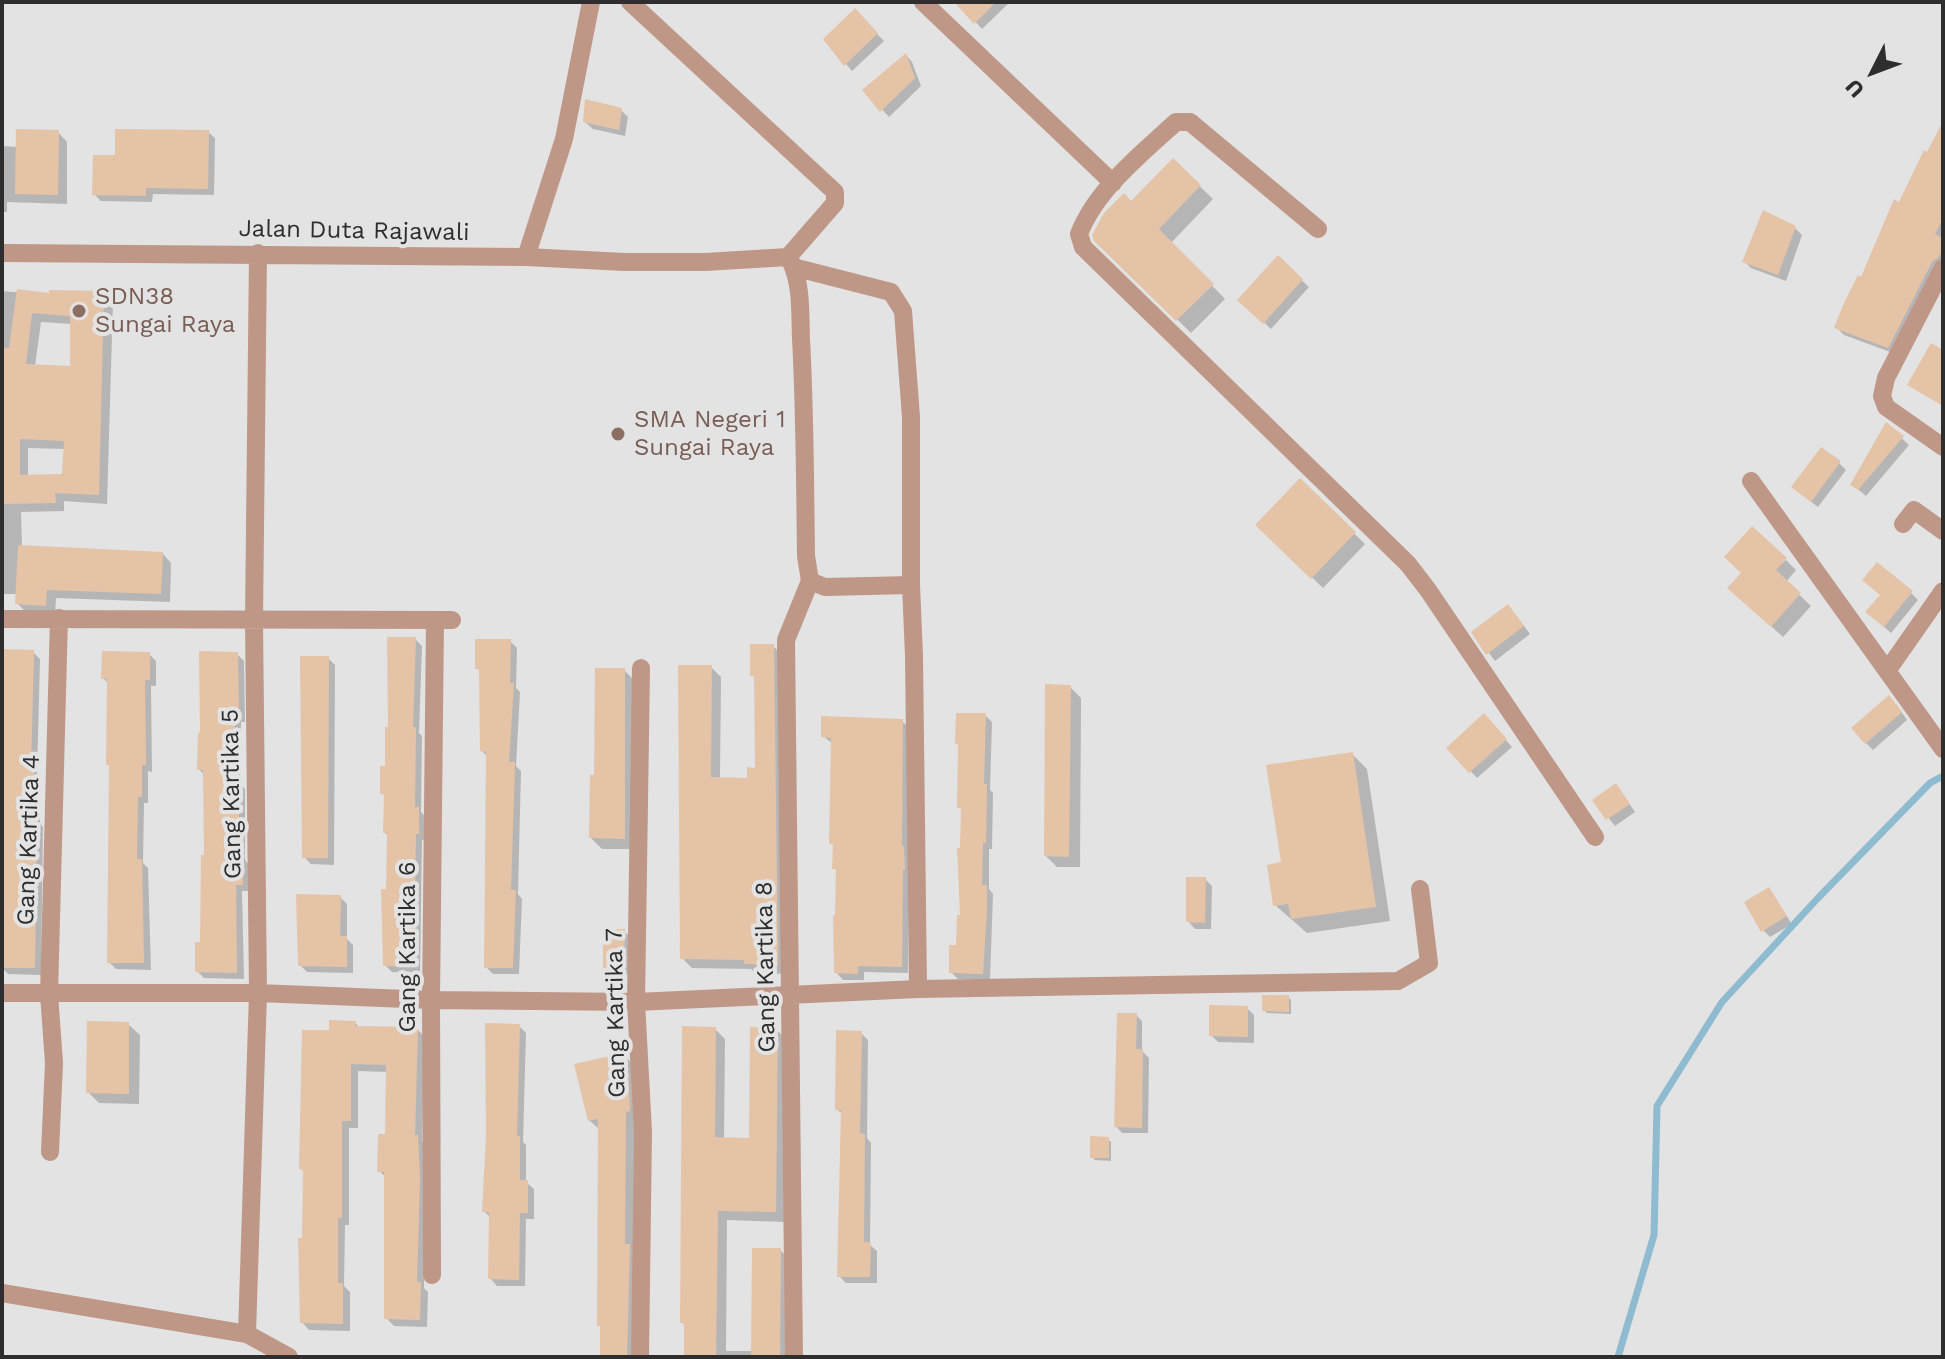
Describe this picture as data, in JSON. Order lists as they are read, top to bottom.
{
  "streets": {
    "street": [
      "Jalan Duta Rajawali",
      "Gang Kartika 5",
      "Gang Kartika 4",
      "Gang Kartika 6",
      "Gang Kartika 8",
      "Gang Kartika 7"
    ]
  },
  "crossings": [
    ["Jalan Duta Rajawali", "Gang Kartika 5"],
    ["Jalan Duta Rajawali", "Gang Kartika 8"],
    ["Gang Kartika 5", "Gang Kartika 6"]
  ],
  "places": ["SDN38 Sungai Raya", "SMA Negeri 1 Sungai Raya"],
  "north": "bottom left"
}
